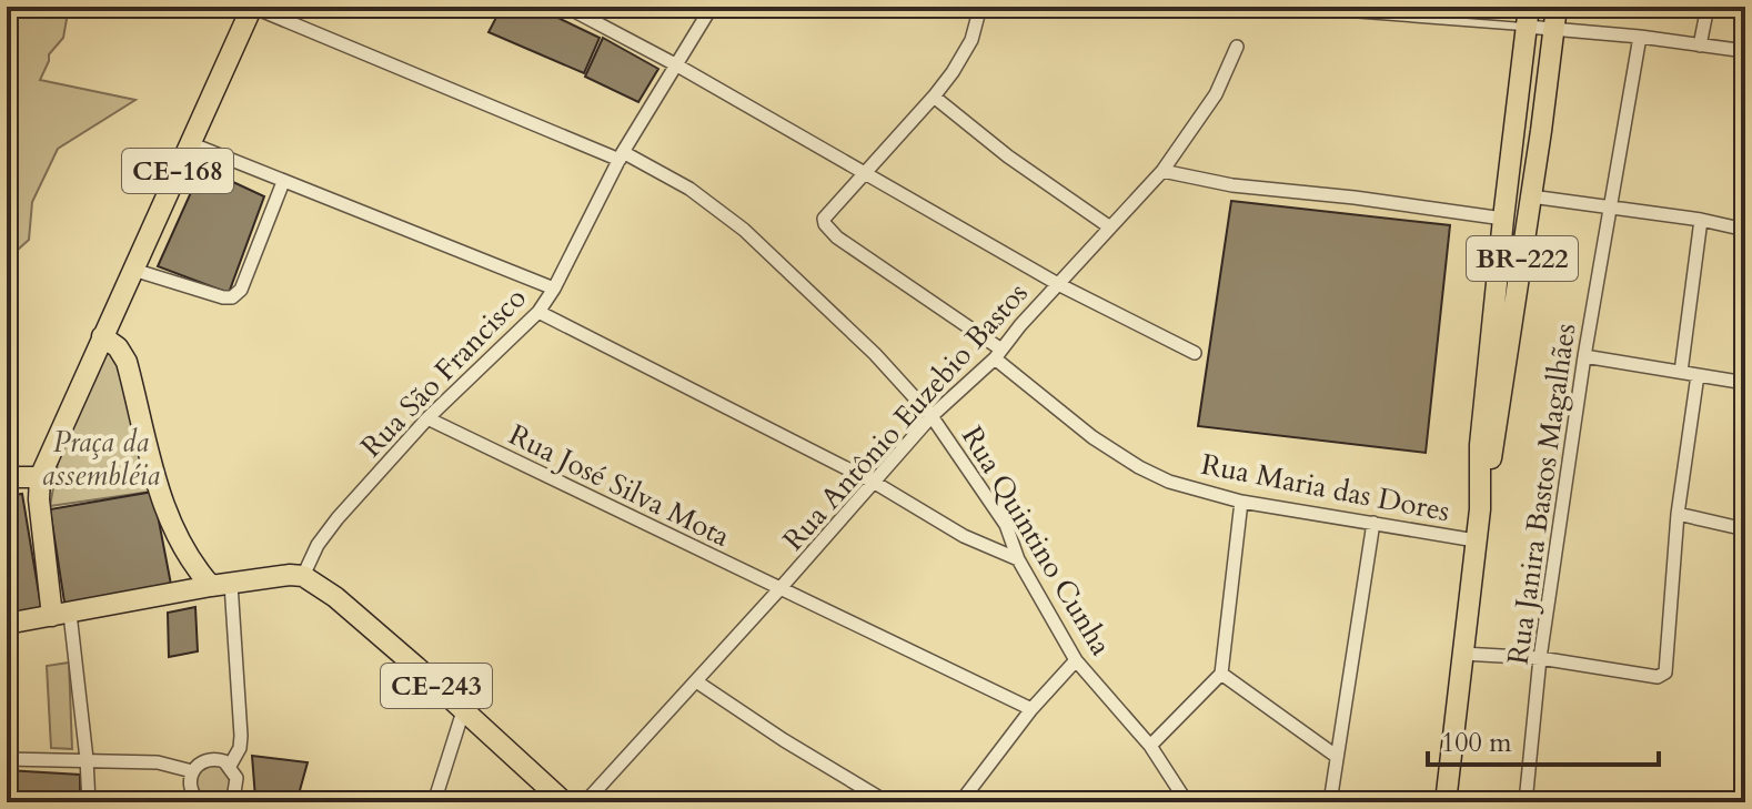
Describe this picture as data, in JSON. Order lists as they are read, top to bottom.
{
  "streets": {
    "main road": ["CE-168", "BR-222", "CE-243"],
    "street": [
      "Rua São Francisco",
      "Rua Antônio Euzebio Bastos",
      "Rua José Silva Mota",
      "Rua Maria das Dores",
      "Rua Janira Bastos Magalhães",
      "Rua Quintino Cunha"
    ]
  },
  "crossings": [
    ["CE-168", "Rua Quintino Cunha"],
    ["BR-222", "Rua Maria das Dores"],
    ["Rua São Francisco", "Rua José Silva Mota"],
    ["Rua São Francisco", "Rua Quintino Cunha"],
    ["Rua São Francisco", "CE-243"],
    ["Rua Antônio Euzebio Bastos", "Rua José Silva Mota"],
    ["Rua Antônio Euzebio Bastos", "Rua Maria das Dores"],
    ["Rua Antônio Euzebio Bastos", "Rua Quintino Cunha"]
  ],
  "parks": ["Praça da assembléia"],
  "scale_bar": "100 m"
}
